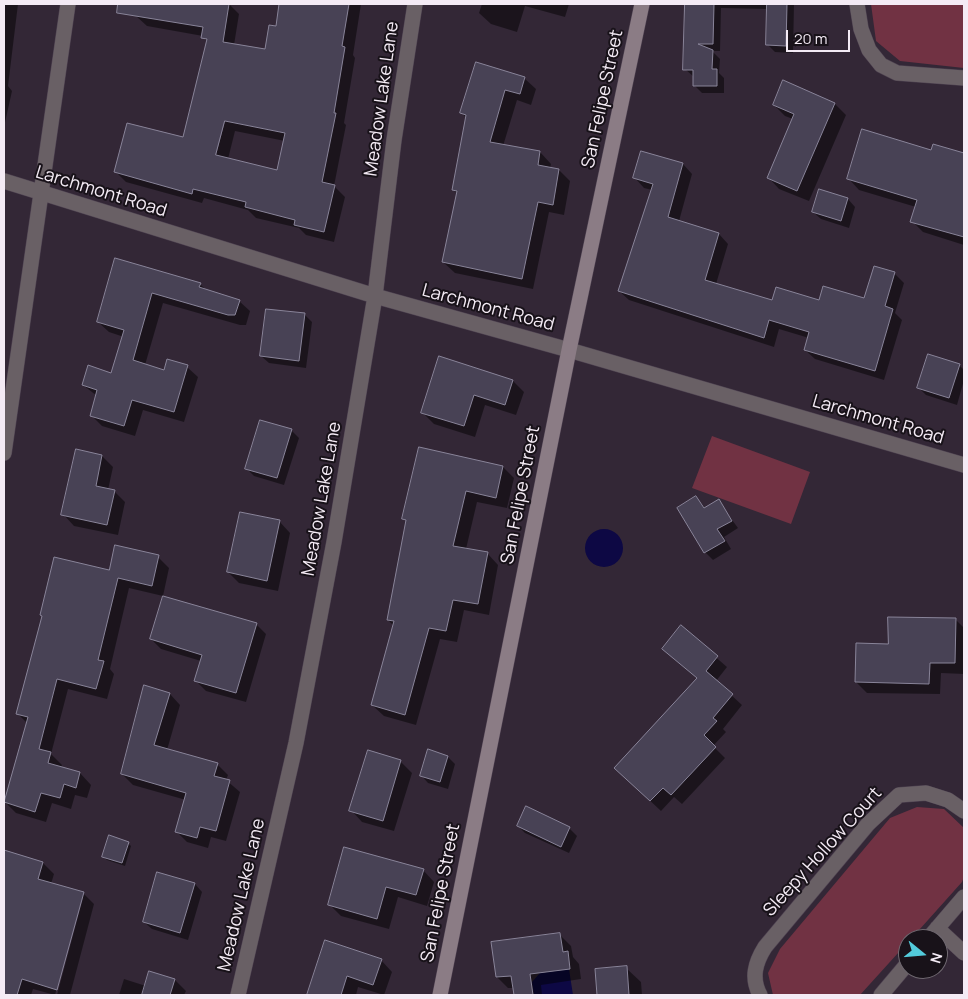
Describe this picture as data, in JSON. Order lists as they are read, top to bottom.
{
  "streets": {
    "main road": ["San Felipe Street"],
    "street": ["Meadow Lake Lane", "Larchmont Road", "Sleepy Hollow Court"]
  },
  "crossings": [
    ["Meadow Lake Lane", "Larchmont Road"],
    ["San Felipe Street", "Larchmont Road"]
  ],
  "scale_bar": "20 m",
  "north": "right"
}
